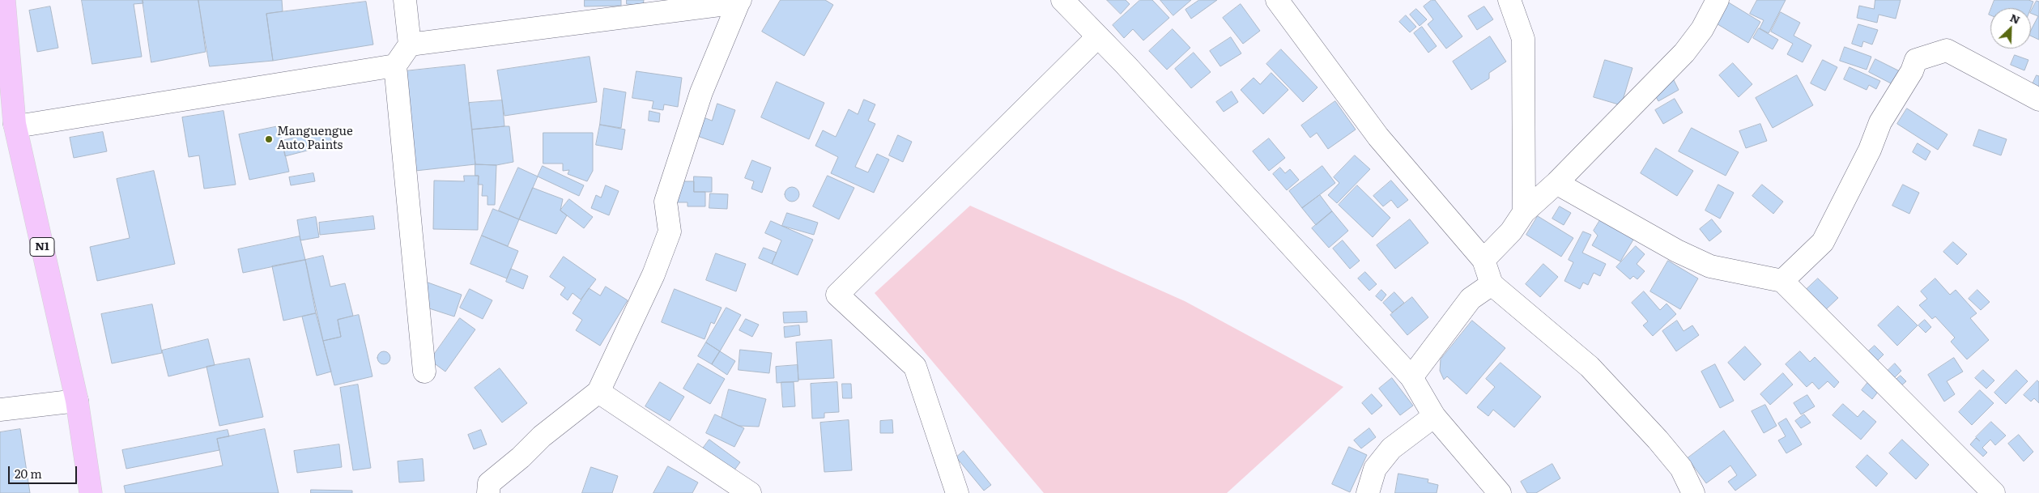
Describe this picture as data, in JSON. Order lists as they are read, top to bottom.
{
  "streets": {
    "highway": ["N1"]
  },
  "places": ["Manguengue Auto Paints"],
  "scale_bar": "20 m",
  "north": "top right"
}
